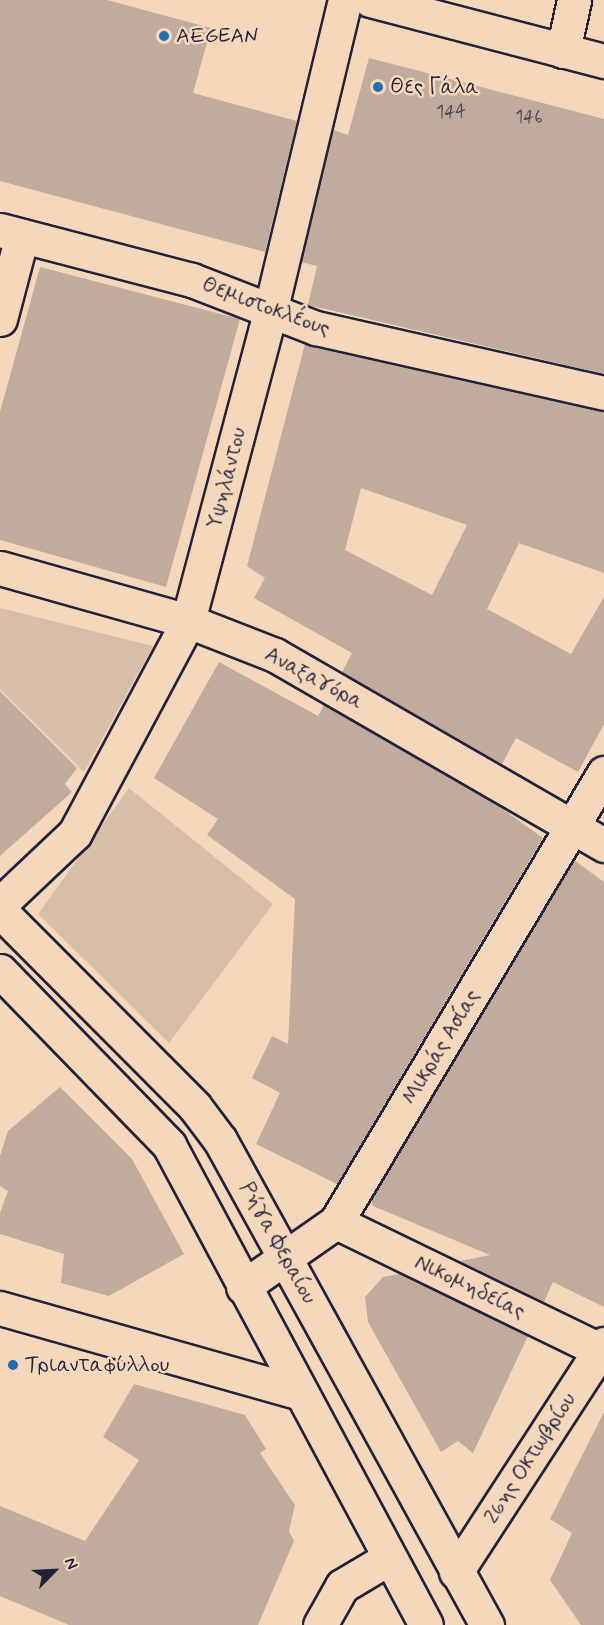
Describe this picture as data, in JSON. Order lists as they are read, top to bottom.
{
  "streets": {
    "street": [
      "Θεμιστοκλέους",
      "Υψηλάντου",
      "Αναξαγόρα",
      "Μικράς Ασίας",
      "Ρήγα Φεραίου",
      "Νικομηδείας",
      "26ης Οκτωβρίου"
    ]
  },
  "crossings": [
    ["Θεμιστοκλέους", "Υψηλάντου"],
    ["Υψηλάντου", "Αναξαγόρα"],
    ["Αναξαγόρα", "Μικράς Ασίας"],
    ["Μικράς Ασίας", "Ρήγα Φεραίου"],
    ["Μικράς Ασίας", "Νικομηδείας"],
    ["Ρήγα Φεραίου", "26ης Οκτωβρίου"],
    ["Νικομηδείας", "26ης Οκτωβρίου"]
  ],
  "places": ["AEGEAN", "Θες Γάλα", "Τριανταφύλλου"],
  "house_numbers": ["144", "146"],
  "north": "top right"
}
